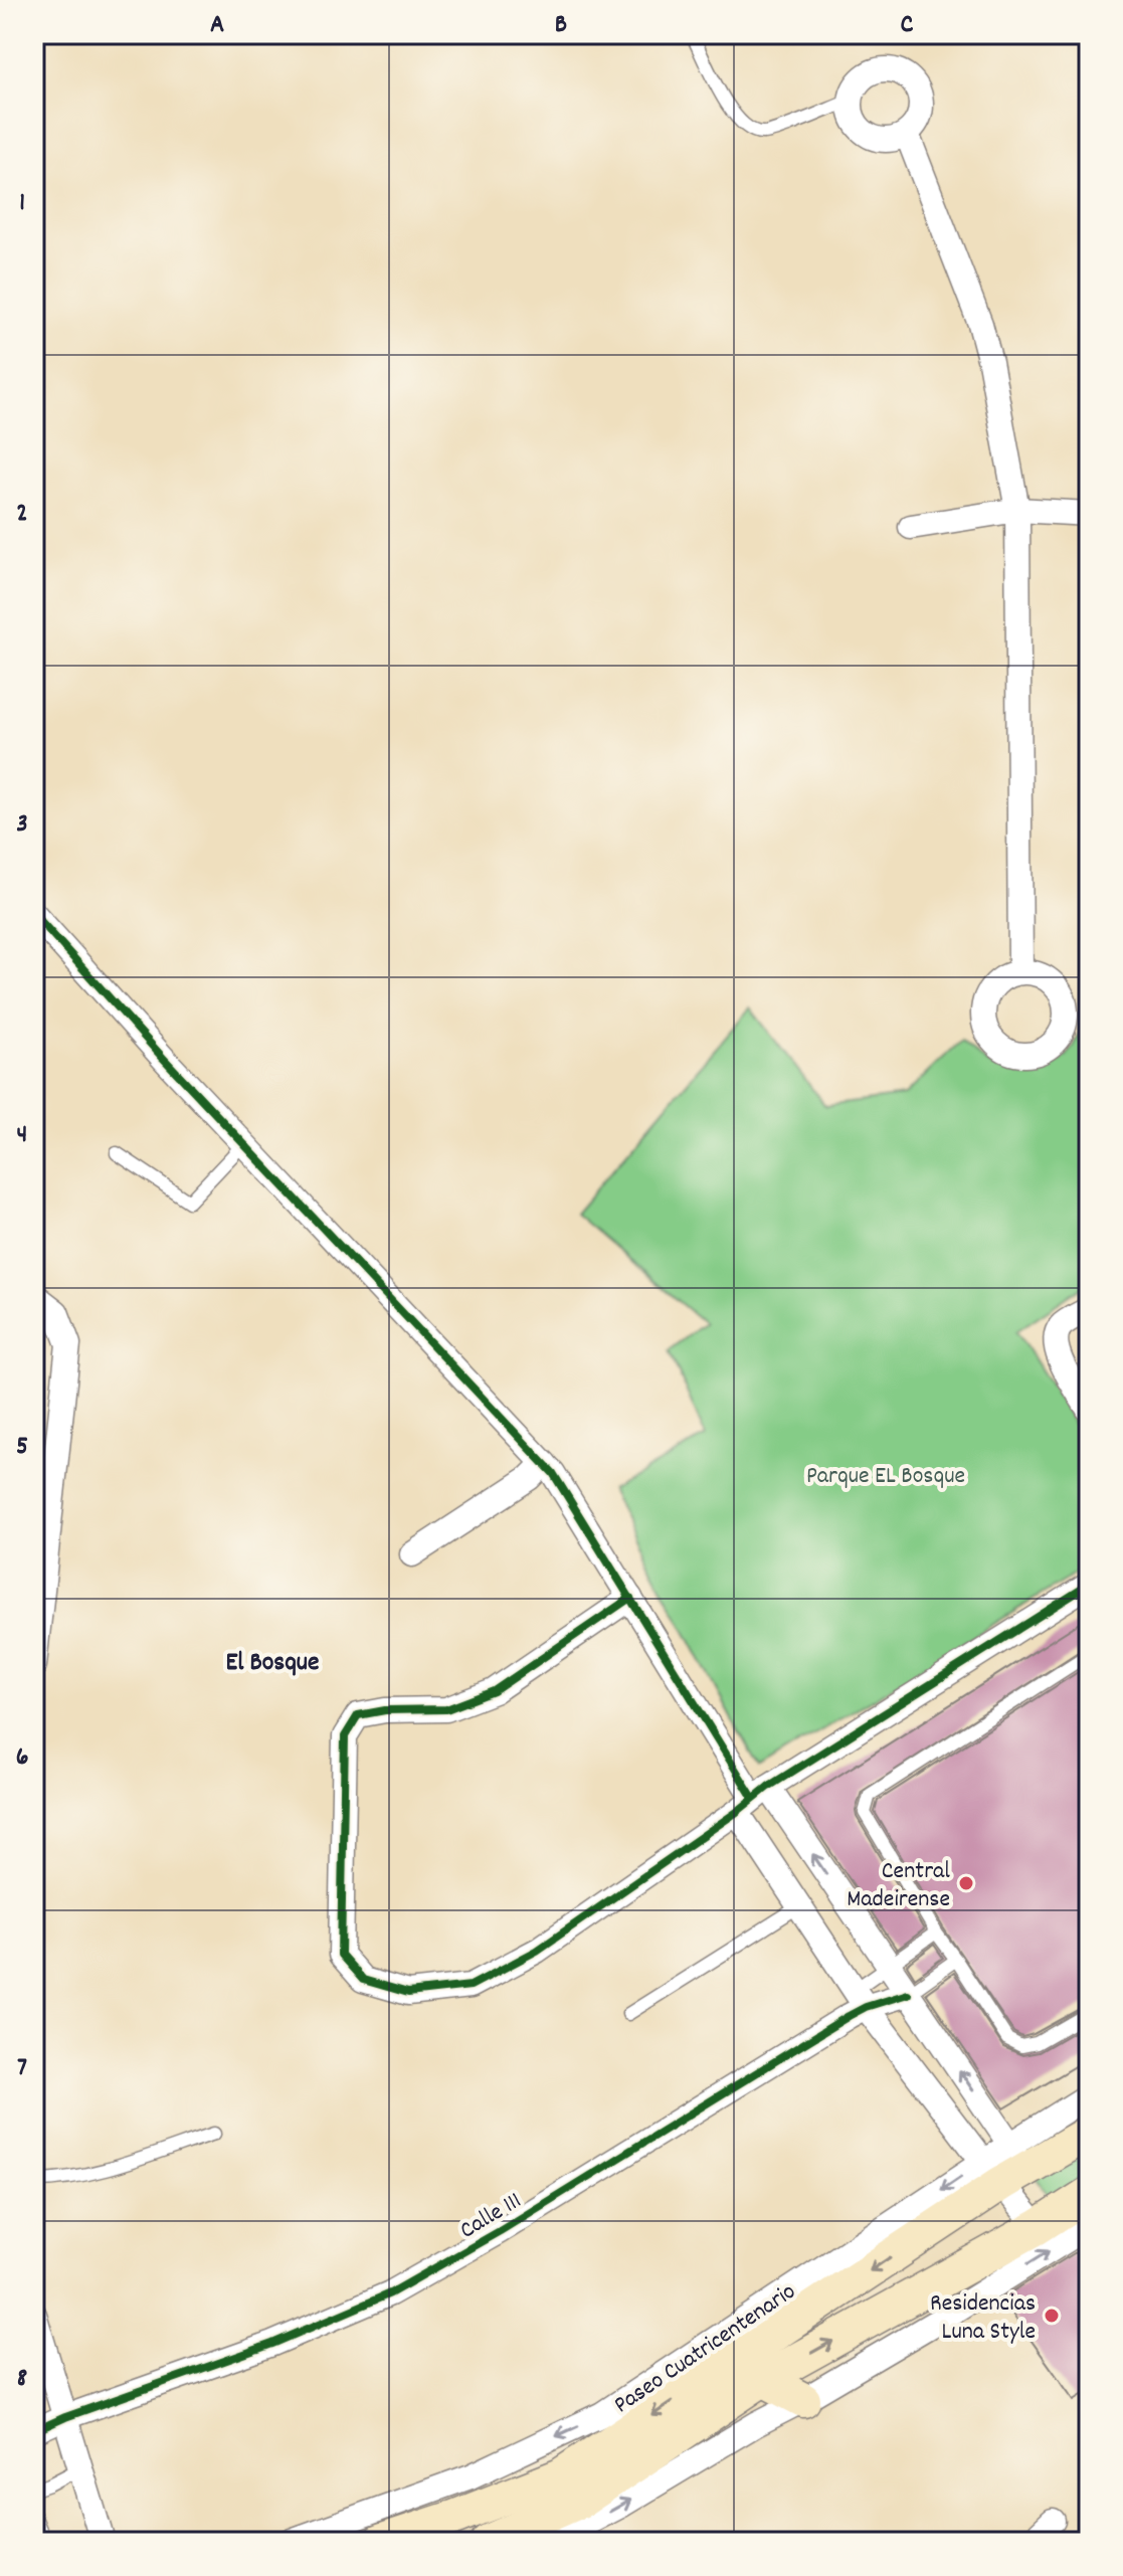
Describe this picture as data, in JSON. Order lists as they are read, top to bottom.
{
  "streets": {
    "street": ["Calle 111", "Paseo Cuatricentenario"]
  },
  "districts": ["El Bosque"],
  "parks": ["Parque EL Bosque"],
  "places": ["Central Madeirense", "Residencias Luna Style"],
  "grid": {
    "columns": ["A", "B", "C"],
    "rows": [
      "1",
      "2",
      "3",
      "4",
      "5",
      "6",
      "7",
      "8"
    ]
  }
}
